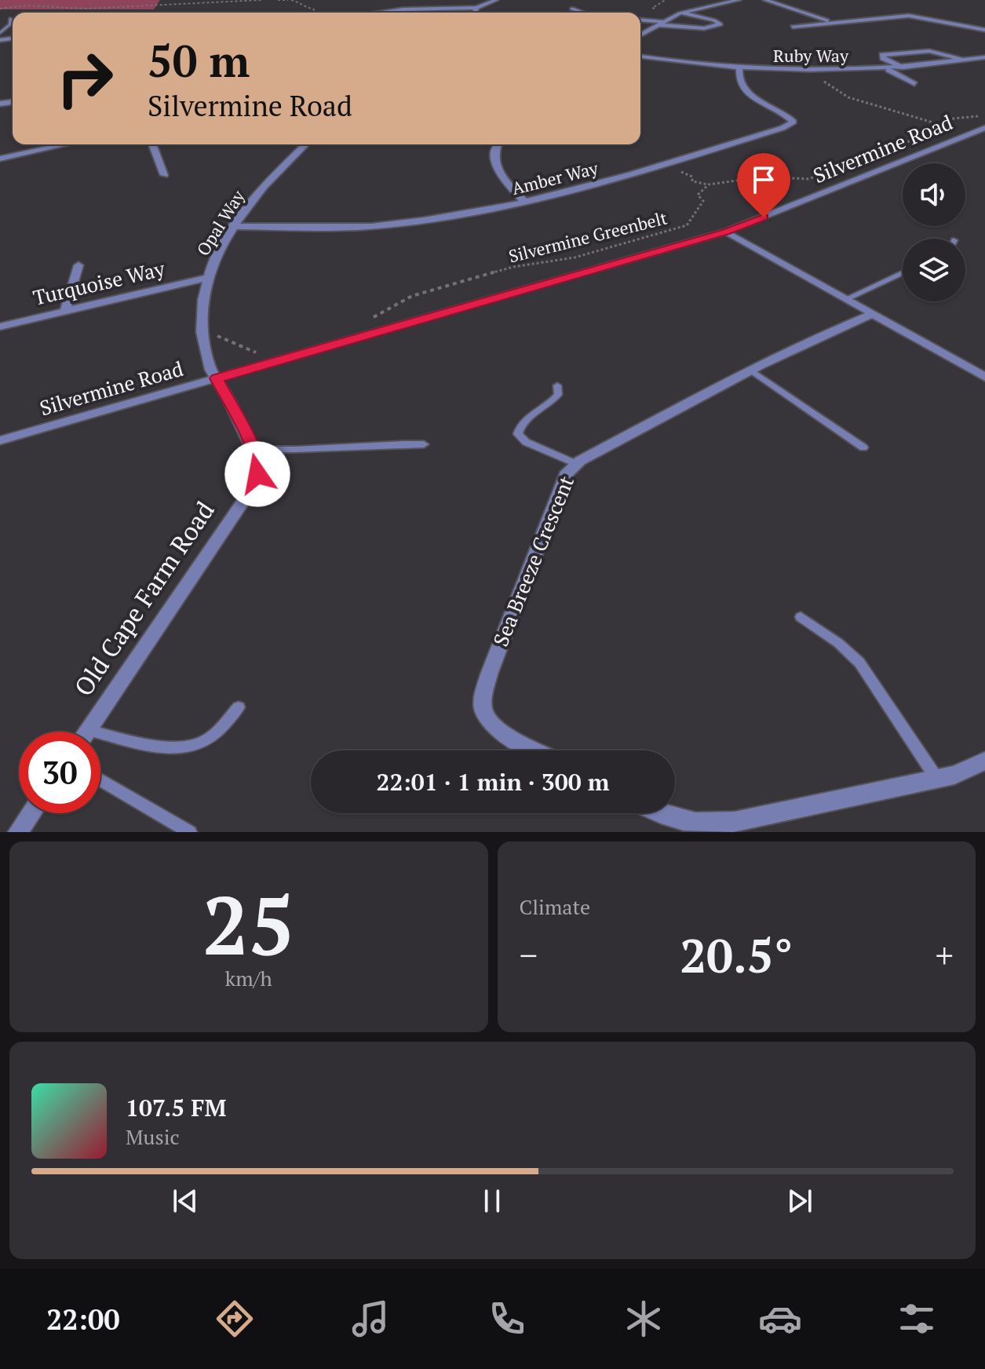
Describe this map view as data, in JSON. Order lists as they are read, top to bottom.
{
  "streets": {
    "street": [
      "Ruby Way",
      "Silvermine Road",
      "Amber Way",
      "Opal Way",
      "Turquoise Way",
      "Sea Breeze Crescent",
      "Old Cape Farm Road"
    ],
    "path": ["Silvermine Greenbelt"]
  },
  "crossings": [
    ["Ruby Way", "Amber Way"],
    ["Silvermine Road", "Opal Way"],
    ["Silvermine Road", "Old Cape Farm Road"],
    ["Amber Way", "Opal Way"],
    ["Opal Way", "Turquoise Way"],
    ["Opal Way", "Old Cape Farm Road"]
  ],
  "page": {
    "turn": ["50 m", "Silvermine Road"],
    "limit": "30",
    "trip": "22:01 · 1 min · 300 m",
    "tile": [
      ["25", "km/h"],
      "Climate"
    ],
    "heat": ["−", "20.5°", "+"],
    "song": ["107.5 FM", "Music"],
    "tabs": "22:00"
  }
}
